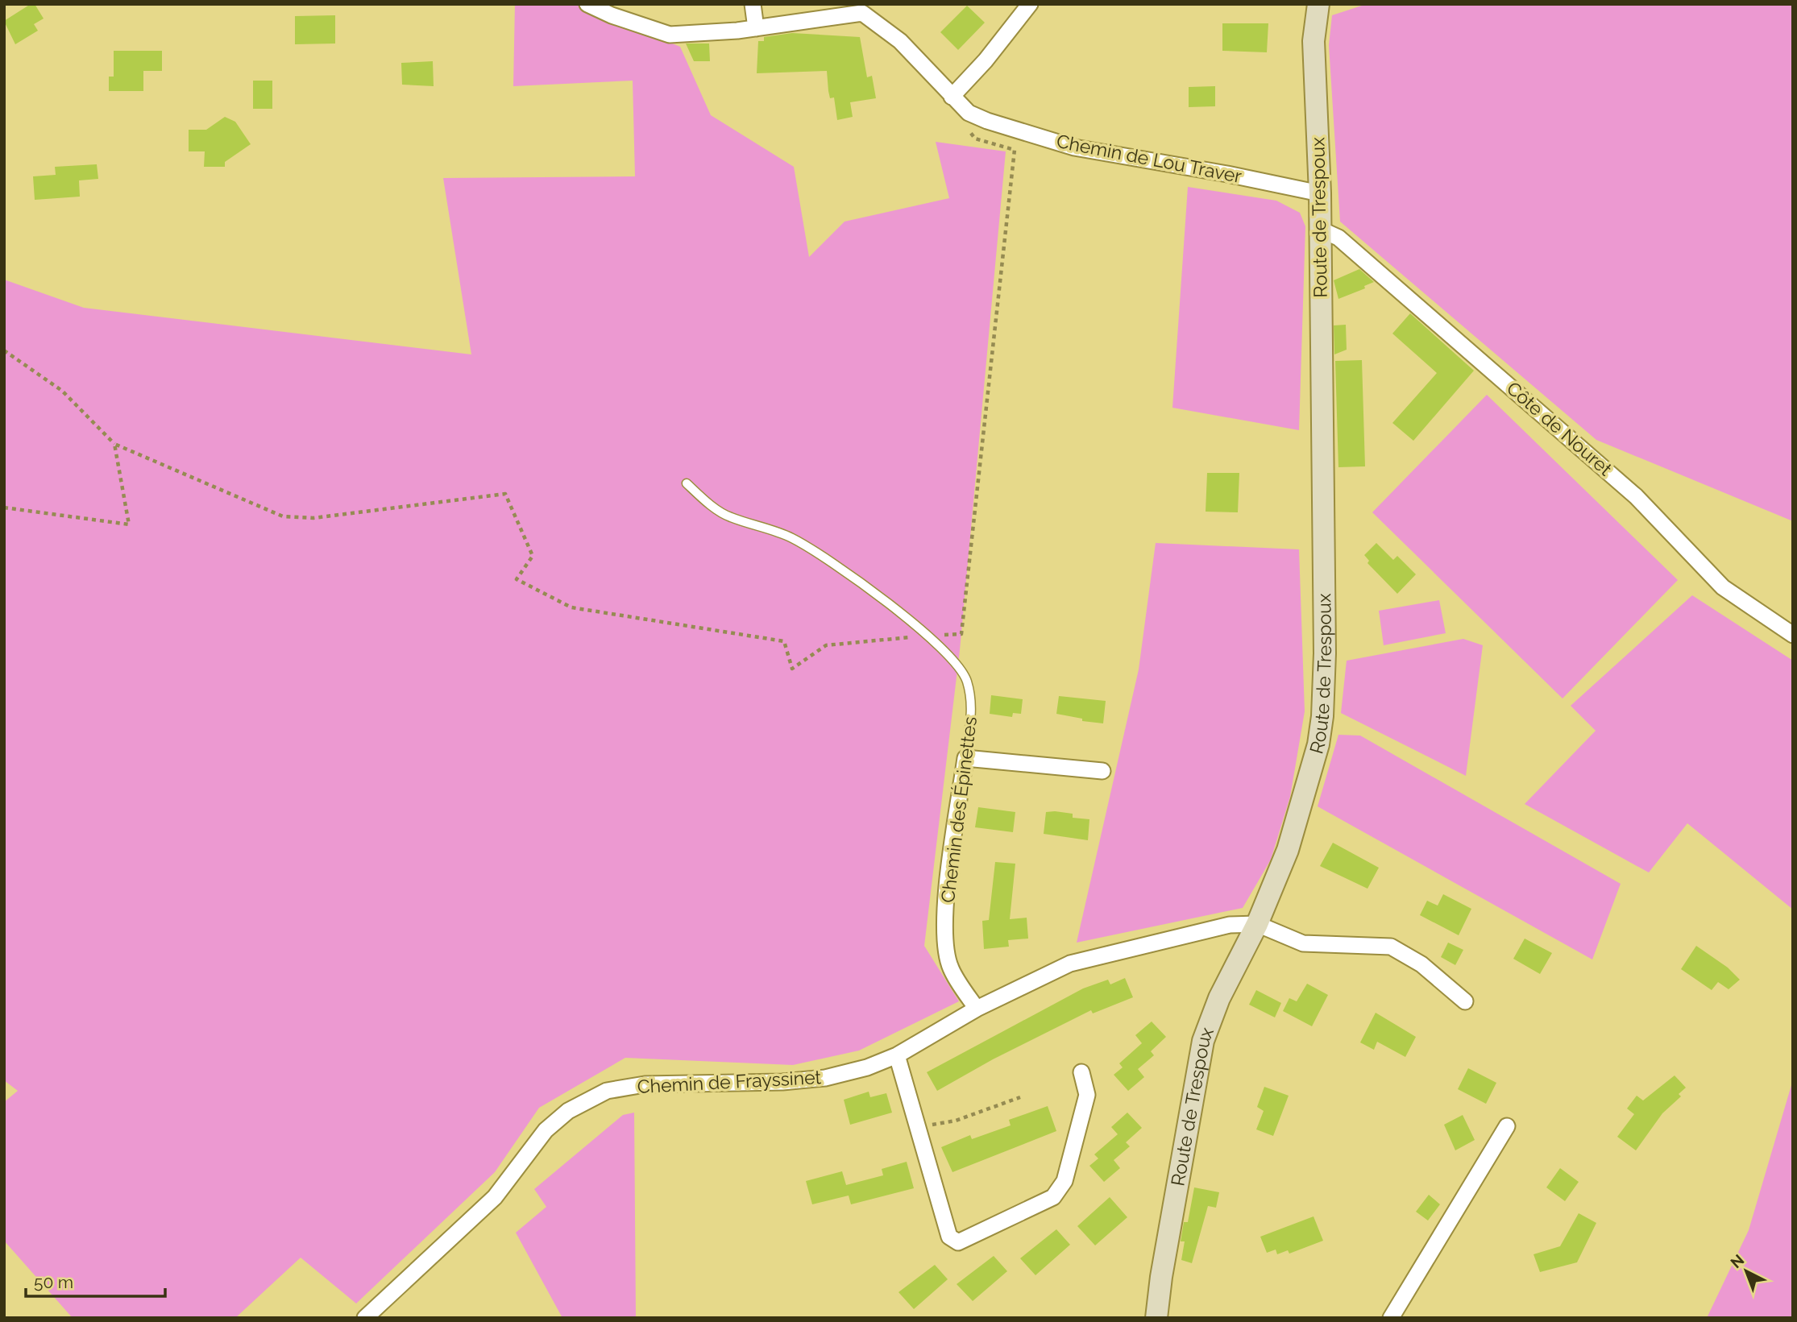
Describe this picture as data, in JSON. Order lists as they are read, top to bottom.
{
  "streets": {
    "street": [
      "Chemin de Lou Traver",
      "Route de Trespoux",
      "Côte de Nouret",
      "Chemin des Épinettes",
      "Chemin de Frayssinet"
    ]
  },
  "crossings": [
    ["Chemin de Lou Traver", "Route de Trespoux"],
    ["Route de Trespoux", "Côte de Nouret"],
    ["Route de Trespoux", "Chemin de Frayssinet"],
    ["Chemin des Épinettes", "Chemin de Frayssinet"]
  ],
  "scale_bar": "50 m",
  "north": "top left"
}
